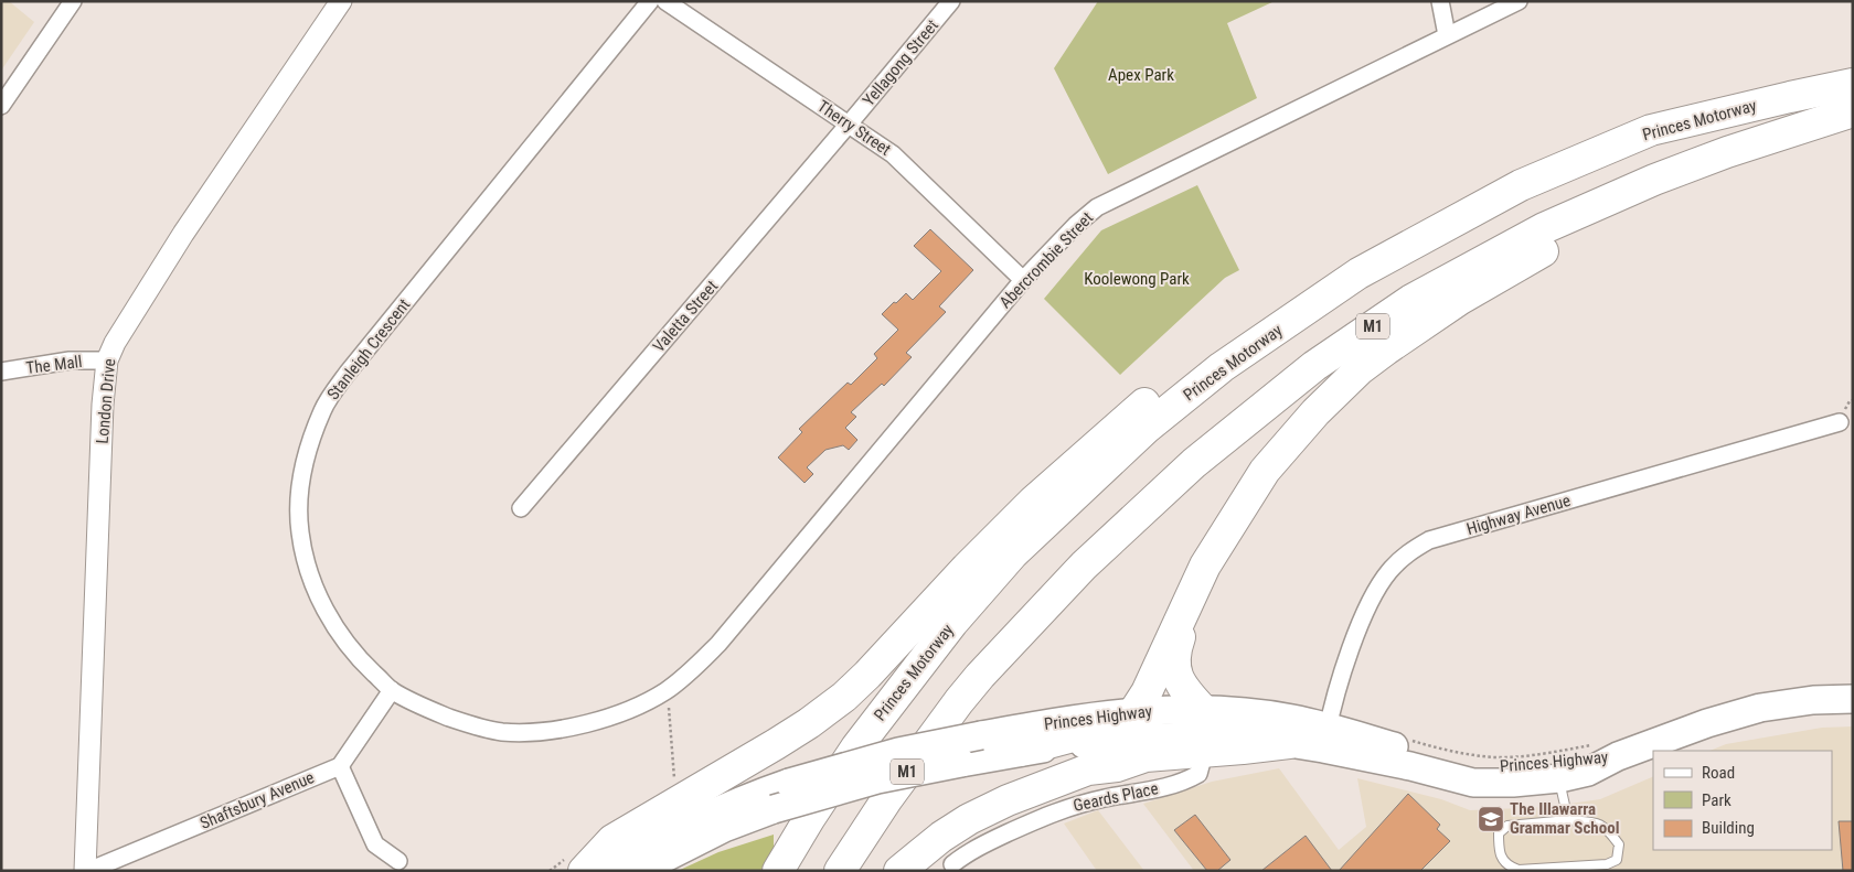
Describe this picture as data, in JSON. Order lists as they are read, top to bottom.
{
  "streets": {
    "highway": ["Princes Motorway", "M1"],
    "main road": ["Princes Highway"],
    "street": [
      "Yellagong Street",
      "Therry Street",
      "Abercrombie Street",
      "Valetta Street",
      "Stanleigh Crescent",
      "The Mall",
      "London Drive",
      "Highway Avenue",
      "Geards Place",
      "Shaftsbury Avenue"
    ]
  },
  "crossings": [
    ["Yellagong Street", "Therry Street"],
    ["Yellagong Street", "Valetta Street"],
    ["Therry Street", "Abercrombie Street"],
    ["Therry Street", "Valetta Street"],
    ["Abercrombie Street", "Stanleigh Crescent"],
    ["The Mall", "London Drive"],
    ["London Drive", "Shaftsbury Avenue"],
    ["Highway Avenue", "Princes Highway"],
    ["Princes Highway", "Geards Place"]
  ],
  "parks": ["Apex Park", "Koolewong Park"],
  "places": {
    "school or university": ["The Illawarra Grammar School"]
  },
  "legend": ["Road", "Park", "Building"]
}
